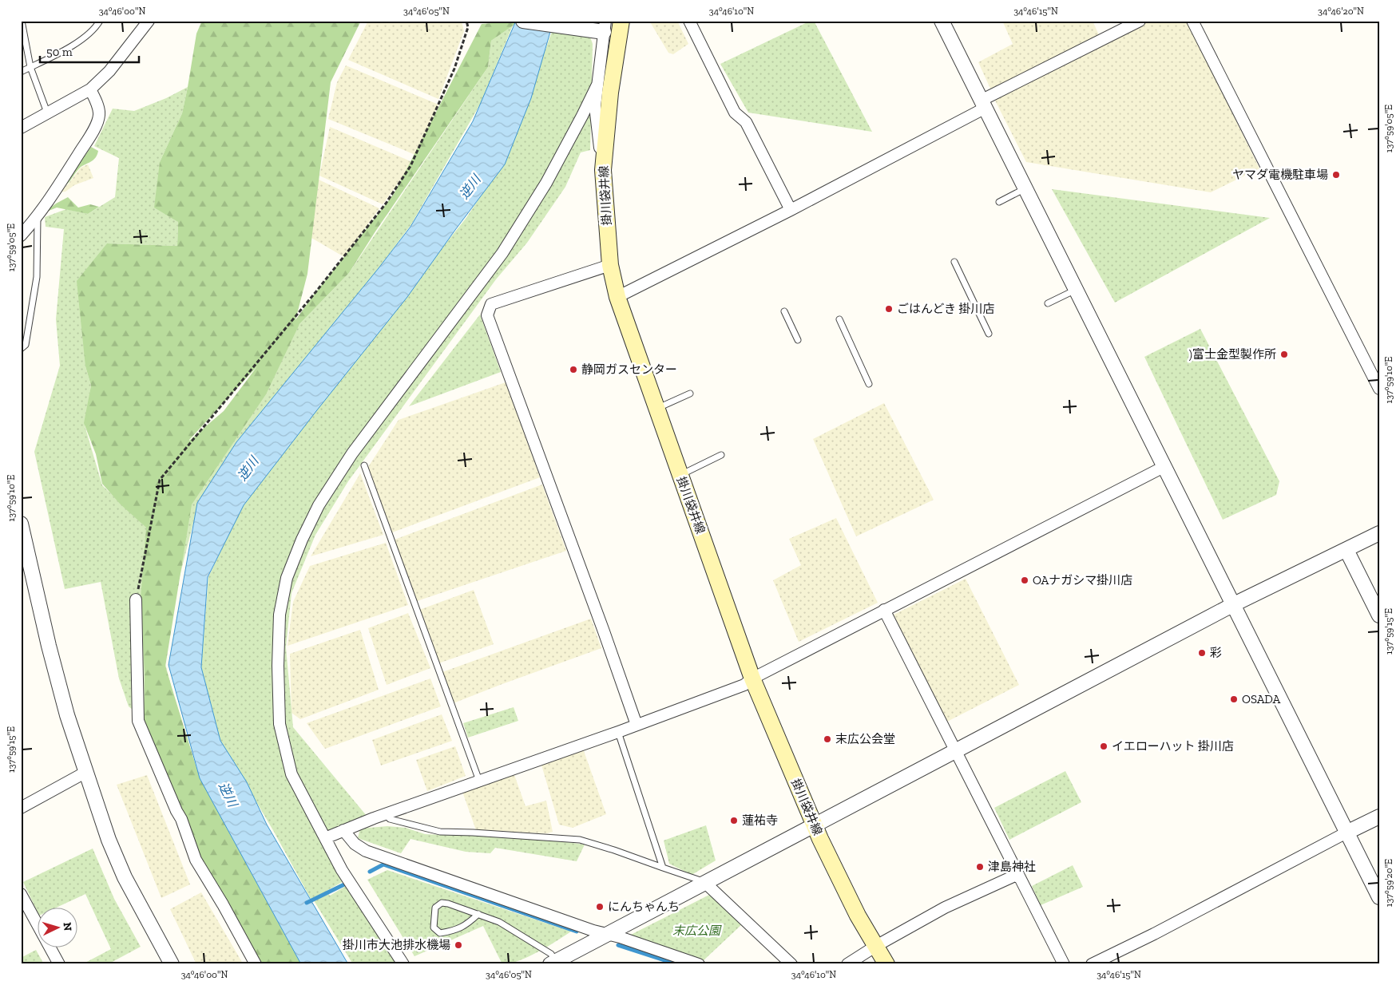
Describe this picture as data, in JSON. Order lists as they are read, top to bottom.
{
  "streets": {
    "main road": ["掛川袋井線"]
  },
  "water": ["逆川"],
  "parks": ["末広公園"],
  "places": [
    "ヤマダ電機駐車場",
    "ごはんどき 掛川店",
    ")富士金型製作所",
    "静岡ガスセンター",
    "OAナガシマ掛川店",
    "彩",
    "OSADA",
    "末広公会堂",
    "イエローハット 掛川店",
    "蓮祐寺",
    "津島神社",
    "にんちゃんち",
    "掛川市大池排水機場"
  ],
  "scale_bar": "50 m",
  "north": "right",
  "coordinates": [
    "34°46'00\"N",
    "34°46'05\"N",
    "34°46'10\"N",
    "34°46'15\"N",
    "34°46'20\"N",
    "137°59'05\"E",
    "137°59'10\"E",
    "137°59'15\"E",
    "137°59'20\"E"
  ]
}
